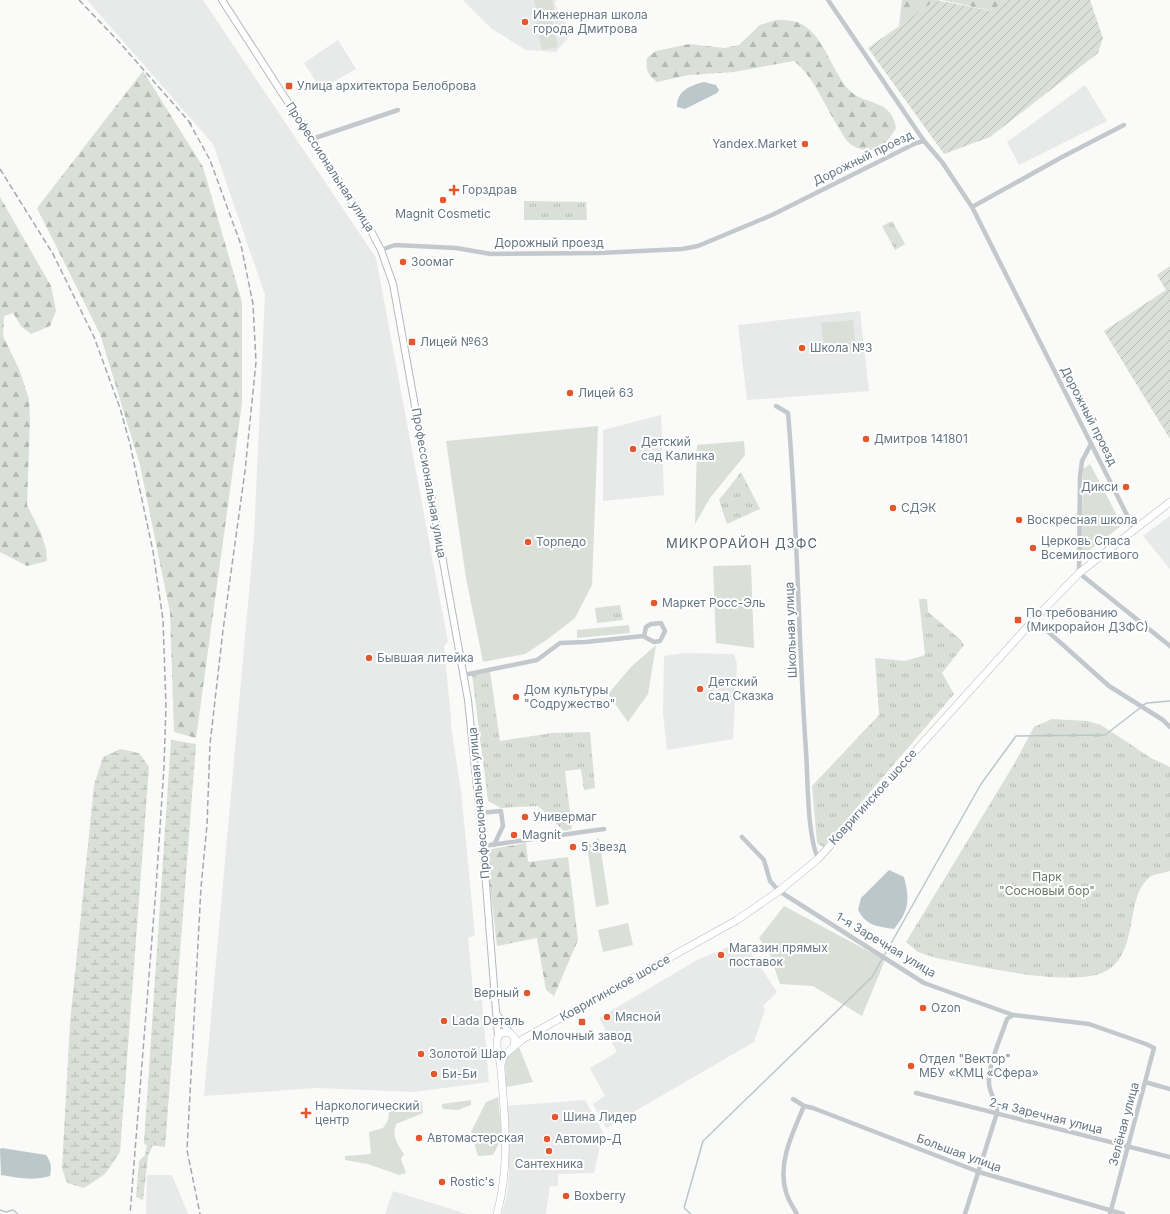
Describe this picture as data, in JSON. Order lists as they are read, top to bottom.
{
  "streets": {
    "main road": ["Профессиональная улица", "Ковригинское шоссе"],
    "street": [
      "Дорожный проезд",
      "Школьная улица",
      "1-я Заречная улица",
      "2-я Заречная улица",
      "Зелёная улица",
      "Большая улица"
    ]
  },
  "crossings": [
    ["Дорожный проезд", "Профессиональная улица"],
    ["Дорожный проезд", "Ковригинское шоссе"],
    ["Профессиональная улица", "Ковригинское шоссе"],
    ["Школьная улица", "Ковригинское шоссе"],
    ["Ковригинское шоссе", "1-я Заречная улица"],
    ["1-я Заречная улица", "Зелёная улица"],
    ["2-я Заречная улица", "Зелёная улица"],
    ["Зелёная улица", "Большая улица"]
  ],
  "districts": ["МИКРОРАЙОН ДЗФС"],
  "parks": ["Парк \"Сосновый бор\""],
  "places": {
    "other": [
      "Инженерная школа города Дмитрова",
      "Yandex.Market",
      "Magnit Cosmetic",
      "Зоомаг",
      "Школа №3",
      "Лицей 63",
      "Дмитров 141801",
      "Детский сад Калинка",
      "Дикси",
      "СДЭК",
      "Воскресная школа",
      "Торпедо",
      "Церковь Спаса Всемилостивого",
      "Маркет Росс-Эль",
      "Бывшая литейка",
      "Детский сад Сказка",
      "Дом культуры \"Содружество\"",
      "Универмаг",
      "Magnit",
      "5 Звезд",
      "Магазин прямых поставок",
      "Верный",
      "Ozon",
      "Мясной",
      "Lada Dеталь",
      "Золотой Шар",
      "Отдел \"Вектор\" МБУ «КМЦ «Сфера»",
      "Би-Би",
      "Шина Лидер",
      "Автомастерская",
      "Автомир-Д",
      "Сантехника",
      "Rostic's",
      "Boxberry"
    ],
    "transit": [
      "Улица архитектора Белоброва",
      "Лицей №63",
      "По требованию (Микрорайон ДЗФС)",
      "Молочный завод"
    ],
    "health": ["Горздрав", "Наркологический центр"]
  }
}
